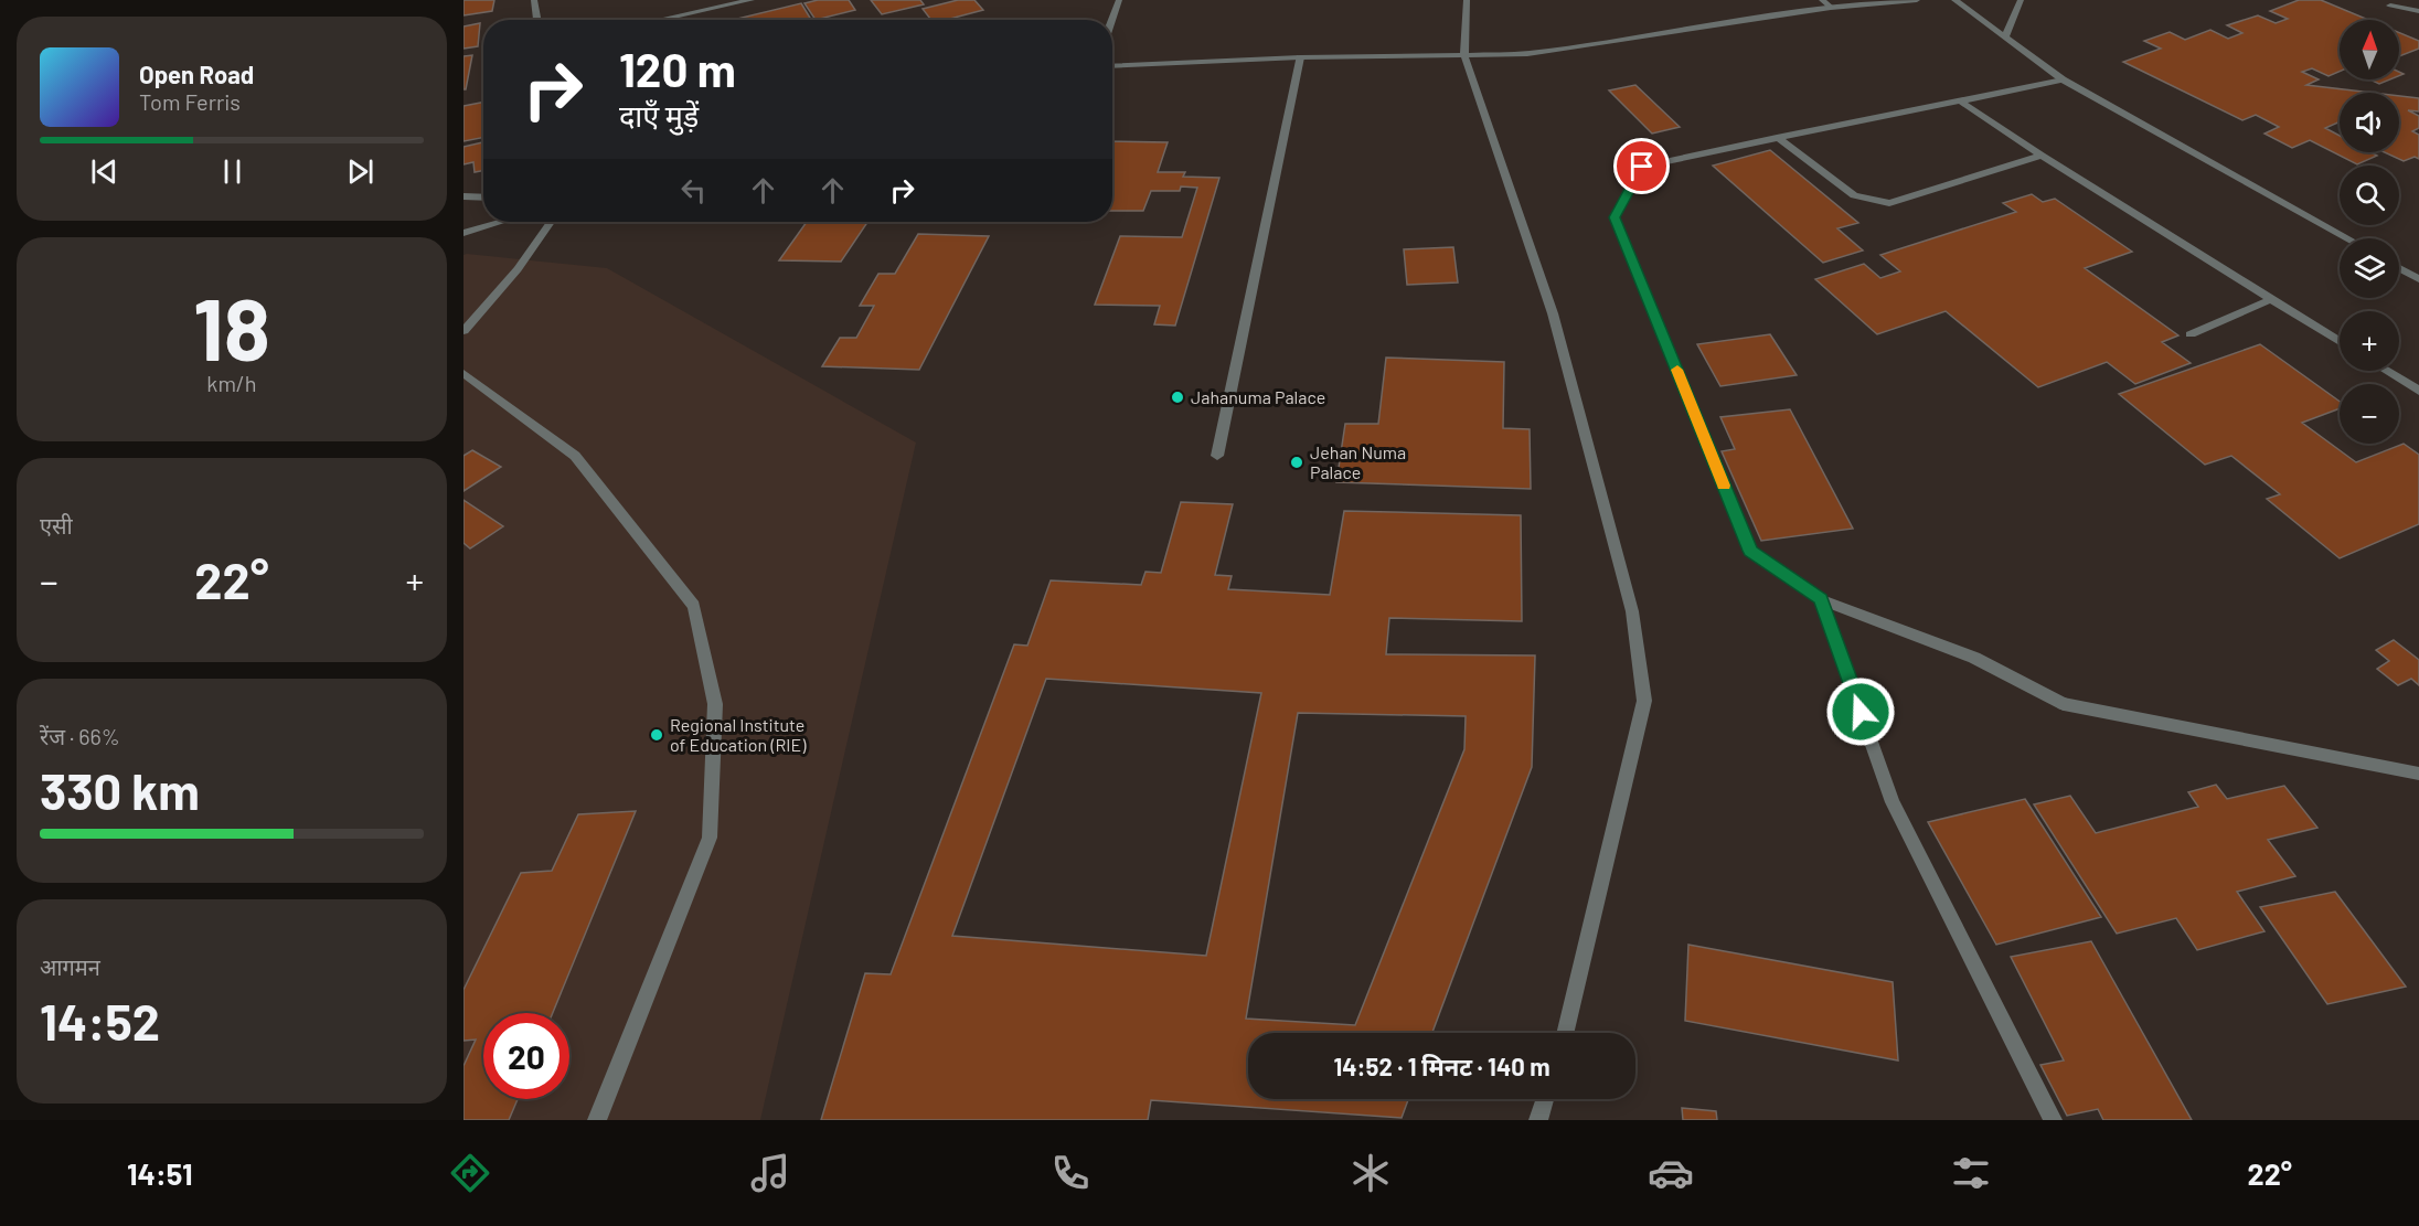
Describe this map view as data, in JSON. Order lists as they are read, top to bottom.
{
  "places": ["Jahanuma Palace", "Jehan Numa Palace", "Regional Institute of Education (RIE)"],
  "north": "top",
  "page": {
    "map_buttons": ["+", "−"],
    "turn": ["120 m", "दाएँ मुड़ें"],
    "song": ["Open Road", "Tom Ferris"],
    "tile": [
      ["18", "km/h"],
      "एसी",
      ["रेंज · 66%", "330 km"],
      ["आगमन", "14:52"]
    ],
    "heat": ["−", "22°", "+"],
    "limit": "20",
    "trip": "14:52 · 1 मिनट · 140 m",
    "tabs": ["14:51", "22°"]
  }
}
